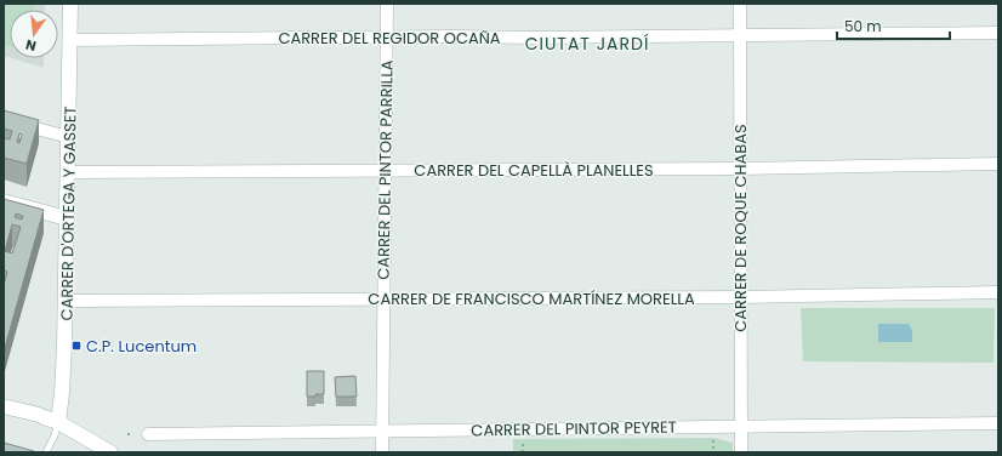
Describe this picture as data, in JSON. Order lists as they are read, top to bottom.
{
  "streets": {
    "street": [
      "CARRER DEL REGIDOR OCAÑA",
      "CARRER DEL PINTOR PARRILLA",
      "CARRER DEL CAPELLÀ PLANELLES",
      "CARRER D'ORTEGA Y GASSET",
      "CARRER DE ROQUE CHABAS",
      "CARRER DE FRANCISCO MARTÍNEZ MORELLA",
      "CARRER DEL PINTOR PEYRET"
    ]
  },
  "crossings": [
    ["CARRER DEL REGIDOR OCAÑA", "CARRER DEL PINTOR PARRILLA"],
    ["CARRER DEL REGIDOR OCAÑA", "CARRER D'ORTEGA Y GASSET"],
    ["CARRER DEL REGIDOR OCAÑA", "CARRER DE ROQUE CHABAS"],
    ["CARRER DEL PINTOR PARRILLA", "CARRER DEL CAPELLÀ PLANELLES"],
    ["CARRER DEL PINTOR PARRILLA", "CARRER DE FRANCISCO MARTÍNEZ MORELLA"],
    ["CARRER DEL PINTOR PARRILLA", "CARRER DEL PINTOR PEYRET"],
    ["CARRER DEL CAPELLÀ PLANELLES", "CARRER D'ORTEGA Y GASSET"],
    ["CARRER DEL CAPELLÀ PLANELLES", "CARRER DE ROQUE CHABAS"],
    ["CARRER D'ORTEGA Y GASSET", "CARRER DE FRANCISCO MARTÍNEZ MORELLA"],
    ["CARRER DE ROQUE CHABAS", "CARRER DE FRANCISCO MARTÍNEZ MORELLA"],
    ["CARRER DE ROQUE CHABAS", "CARRER DEL PINTOR PEYRET"]
  ],
  "districts": ["CIUTAT JARDÍ"],
  "places": {
    "transit": ["C.P. Lucentum"]
  },
  "scale_bar": "50 m",
  "north": "bottom"
}
